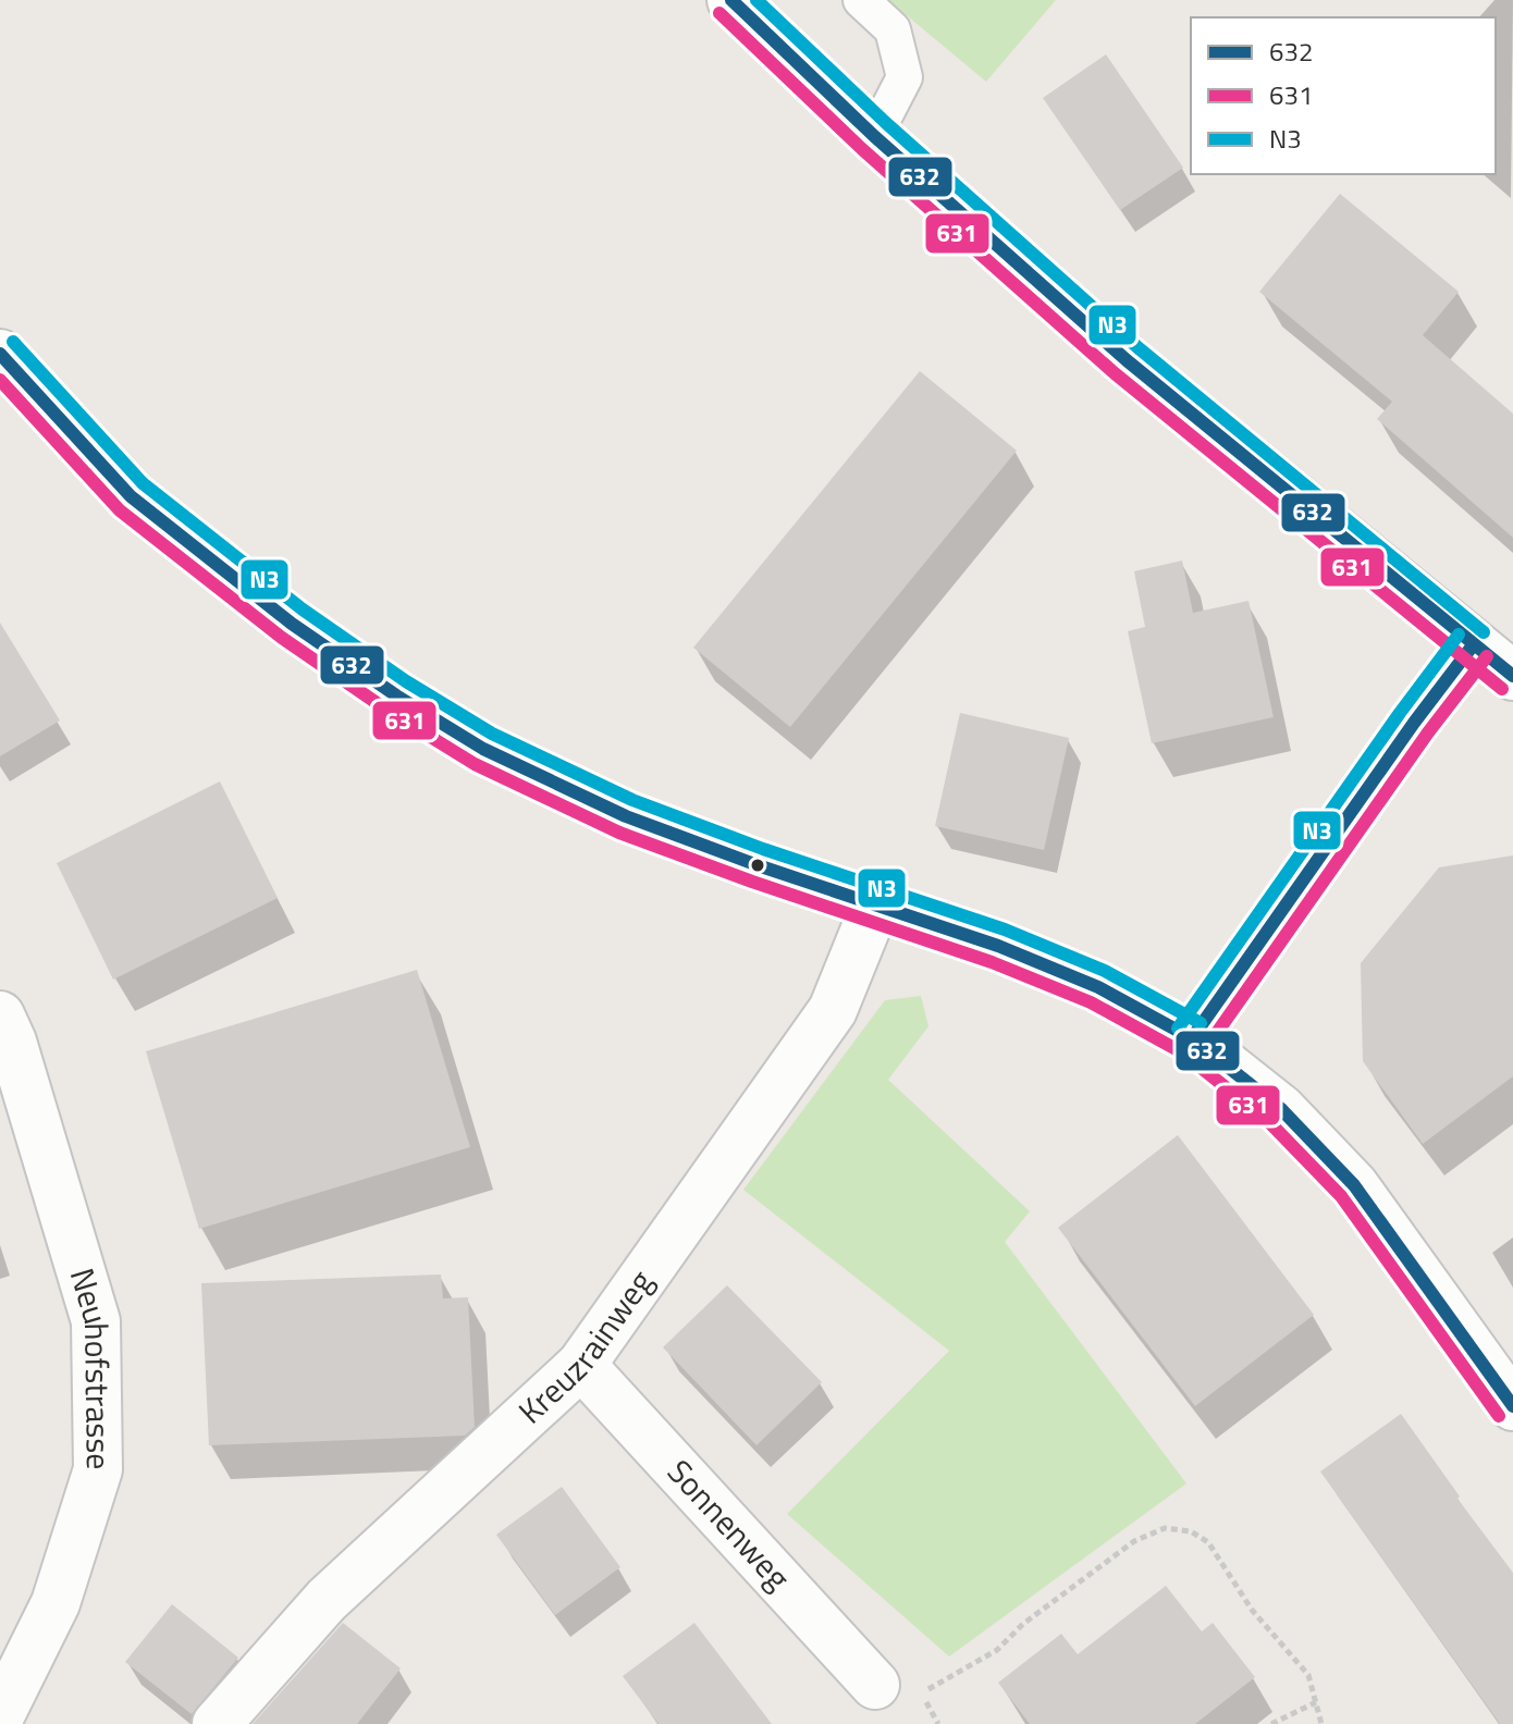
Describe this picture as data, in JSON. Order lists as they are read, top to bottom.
{
  "streets": {
    "street": ["Kreuzrainweg", "Neuhofstrasse", "Sonnenweg"]
  },
  "crossings": [
    ["Kreuzrainweg", "Sonnenweg"]
  ],
  "lines": ["transit line 632", "transit line N3", "transit line 631"],
  "legend": ["632", "631", "N3"]
}
